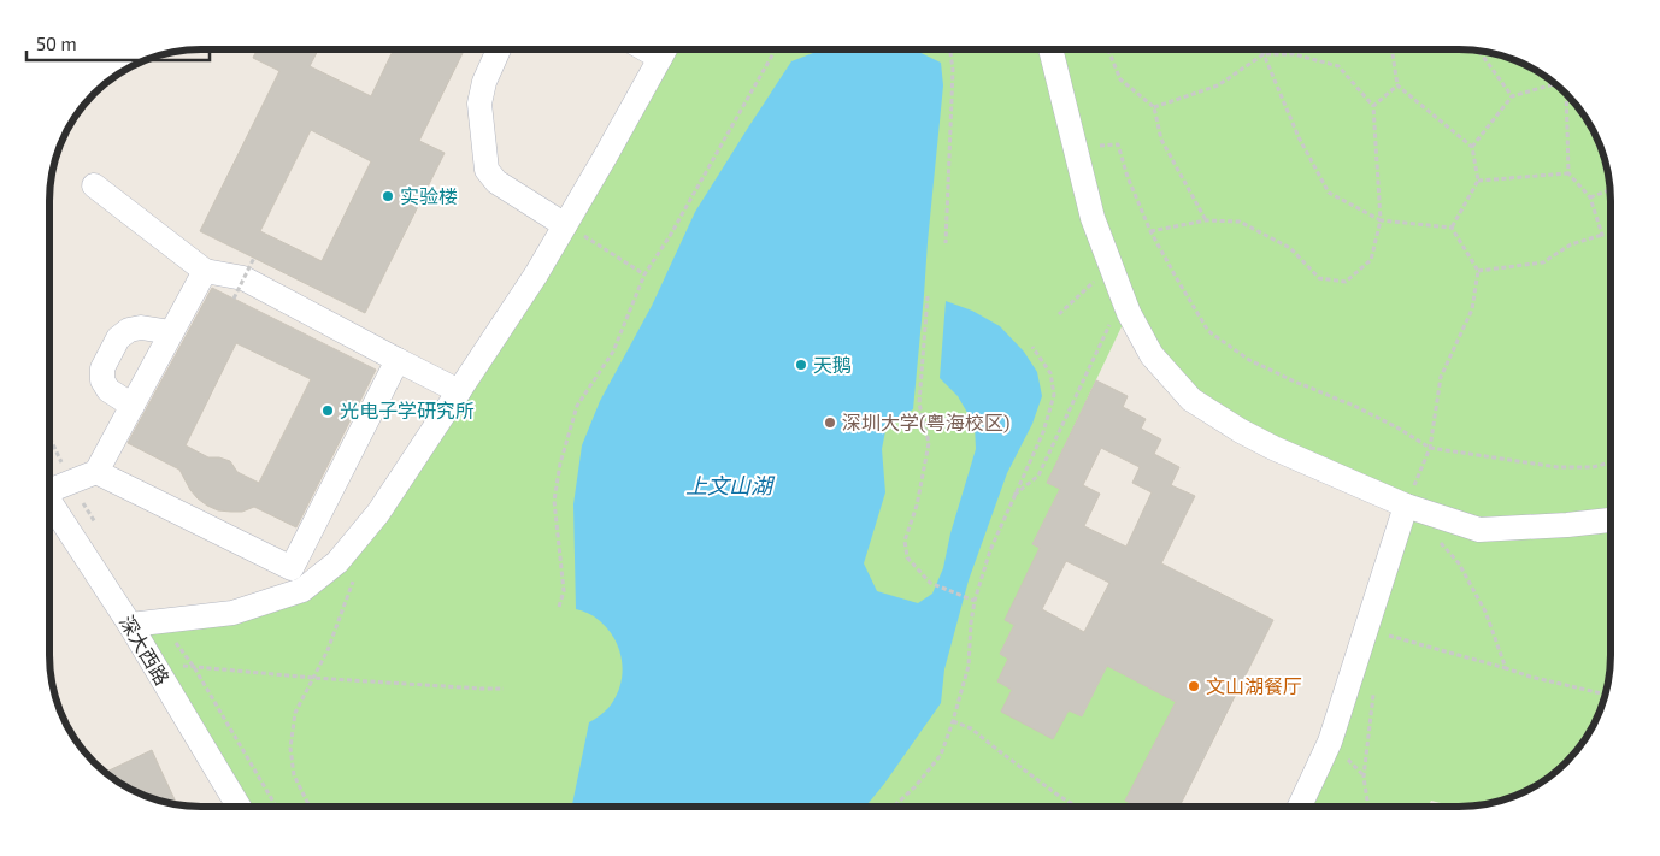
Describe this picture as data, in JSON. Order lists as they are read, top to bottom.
{
  "streets": {
    "street": ["深大西路"]
  },
  "water": ["上文山湖"],
  "places": [
    "实验楼",
    "天鹅",
    "光电子学研究所",
    "深圳大学(粤海校区)",
    "文山湖餐厅"
  ],
  "scale_bar": "50 m"
}
